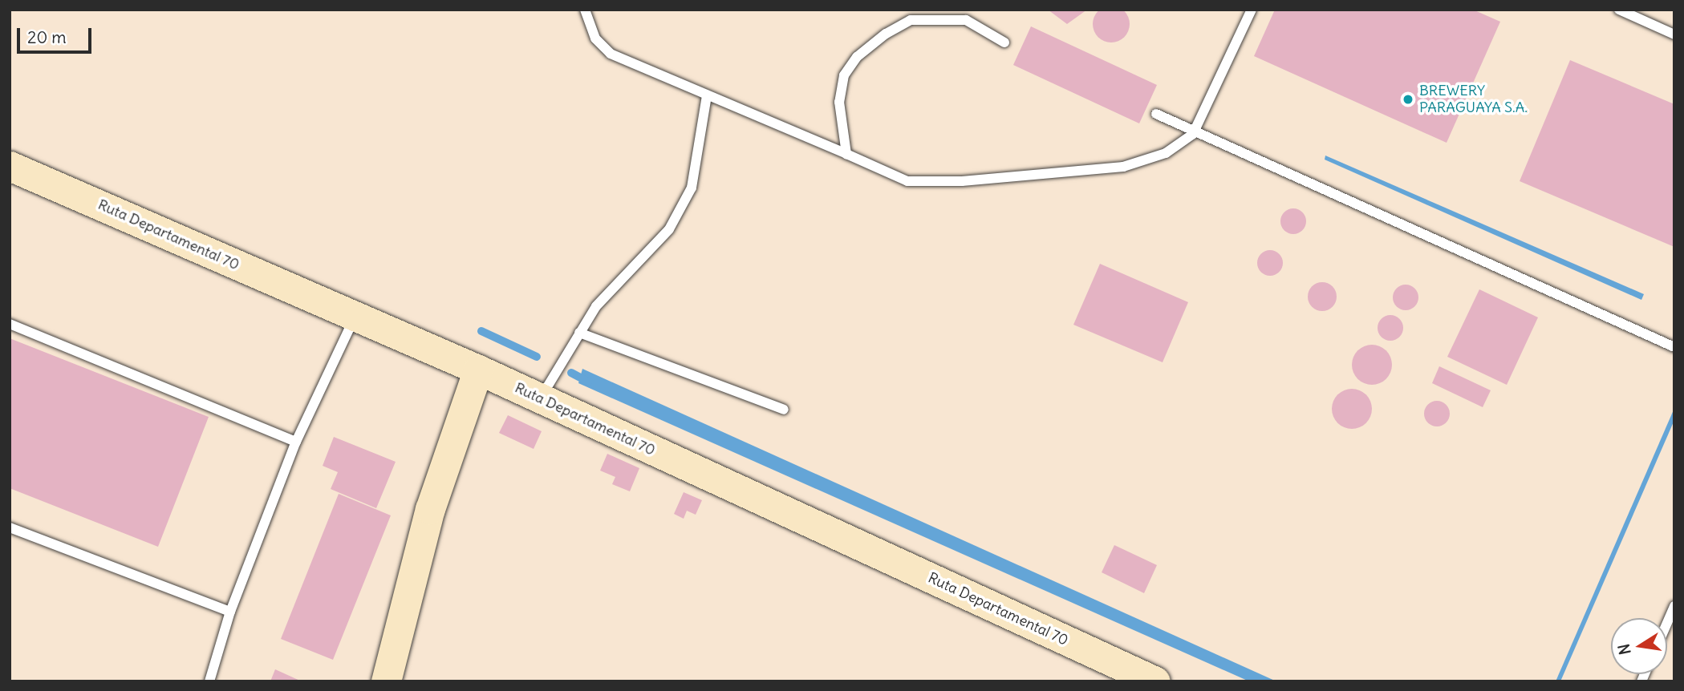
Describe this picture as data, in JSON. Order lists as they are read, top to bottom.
{
  "streets": {
    "main road": ["Ruta Departamental 70"]
  },
  "places": ["BREWERY PARAGUAYA S.A."],
  "scale_bar": "20 m",
  "north": "left"
}
